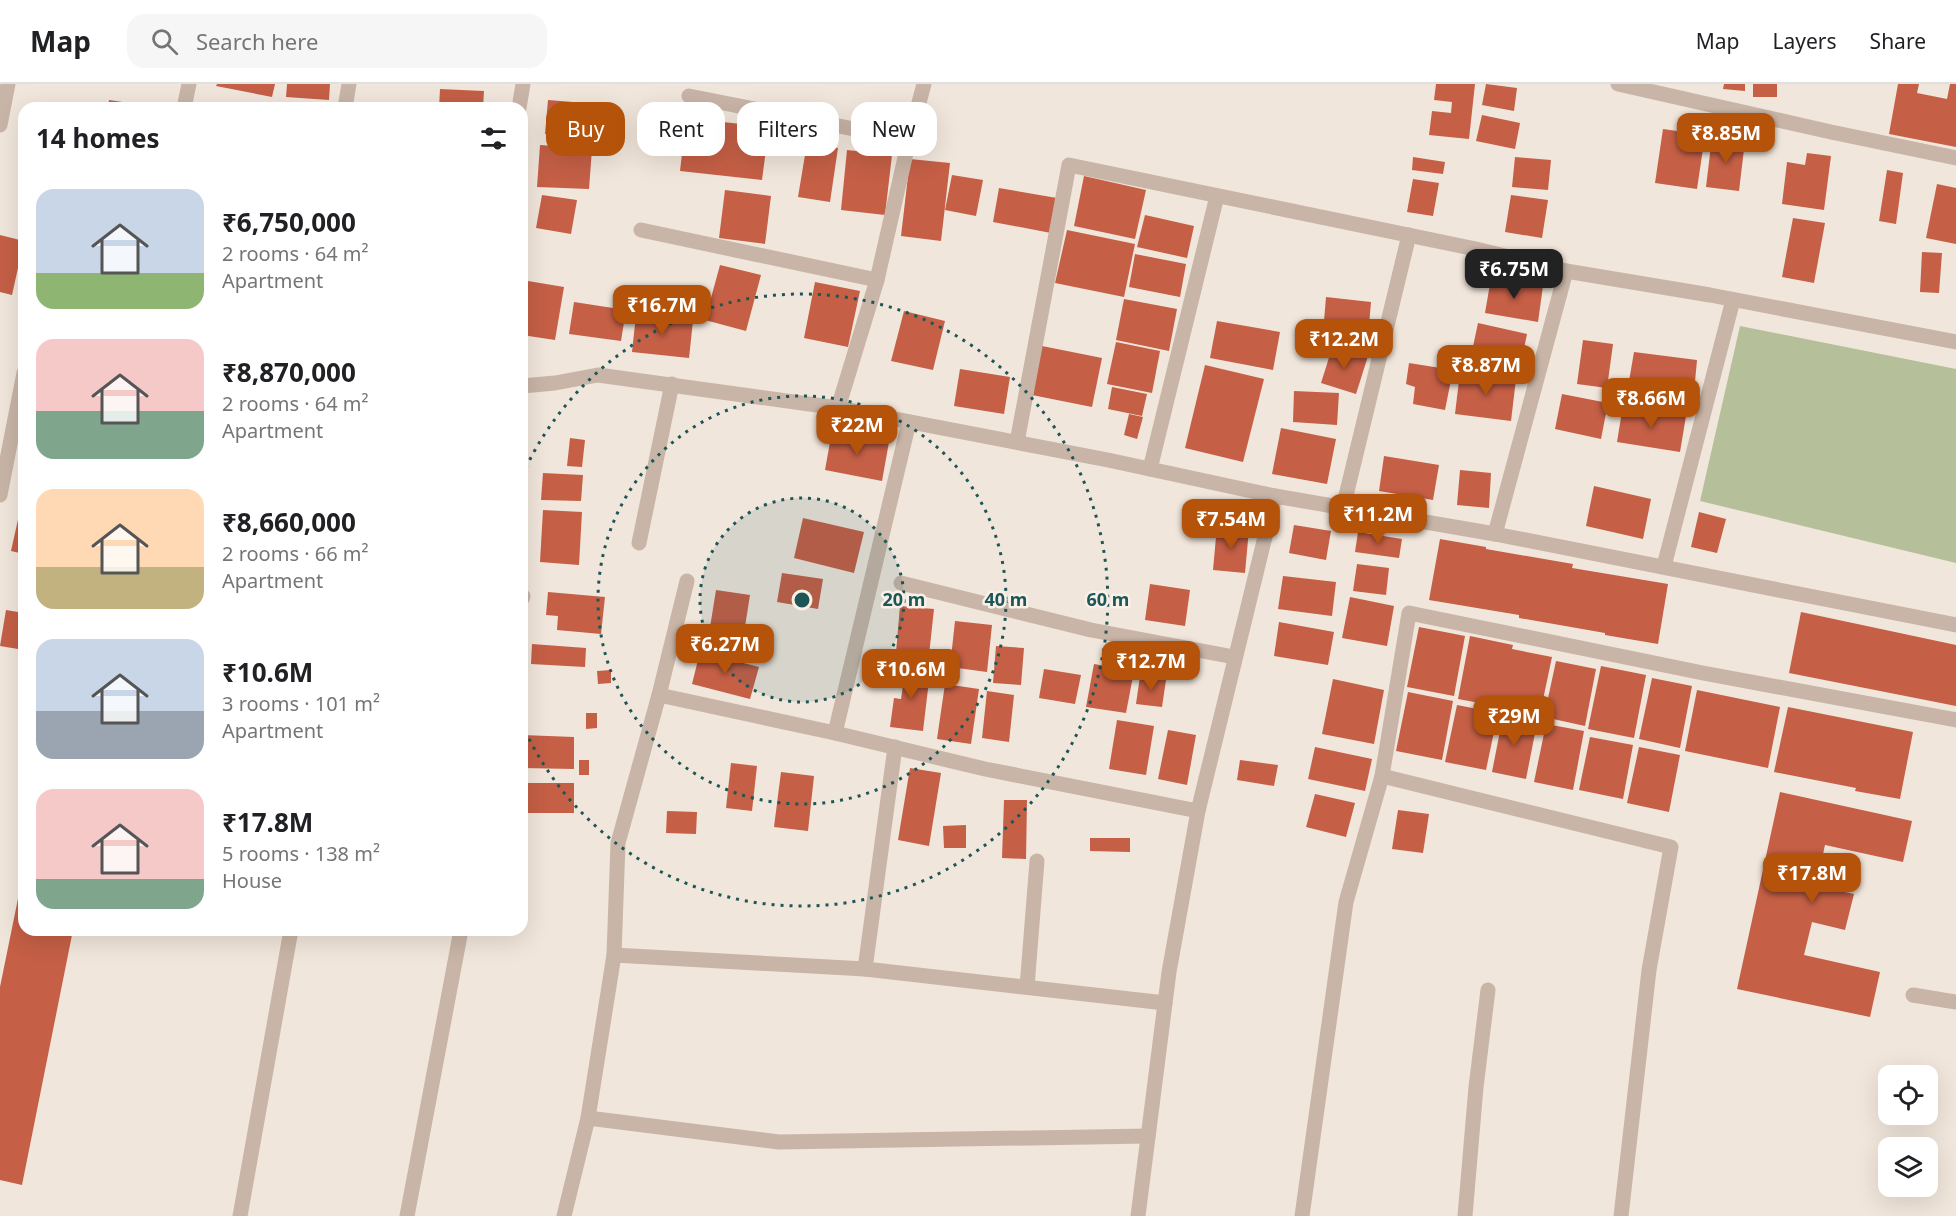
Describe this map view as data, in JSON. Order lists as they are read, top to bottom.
{
  "page": {
    "header": "Map",
    "search": "Search here",
    "nav": ["Map", "Layers", "Share"],
    "chip": [
      "Buy",
      "Rent",
      "Filters",
      "New"
    ],
    "heading": "14 homes",
    "price": [
      "₹8.85M",
      "₹6.75M",
      "₹16.7M",
      "₹12.2M",
      "₹8.87M",
      "₹8.66M",
      "₹22M",
      "₹11.2M",
      "₹7.54M",
      "₹6.27M",
      "₹12.7M",
      "₹10.6M",
      "₹29M",
      "₹17.8M"
    ],
    "list": [
      {
        "name": "₹6,750,000",
        "note": "2 rooms · 64 m² · Apartment"
      },
      {
        "name": "₹8,870,000",
        "note": "2 rooms · 64 m² · Apartment"
      },
      {
        "name": "₹8,660,000",
        "note": "2 rooms · 66 m² · Apartment"
      },
      {
        "name": "₹10.6M",
        "note": "3 rooms · 101 m² · Apartment"
      },
      {
        "name": "₹17.8M",
        "note": "5 rooms · 138 m² · House"
      }
    ]
  },
  "rings": ["20 m", "40 m", "60 m"]
}
